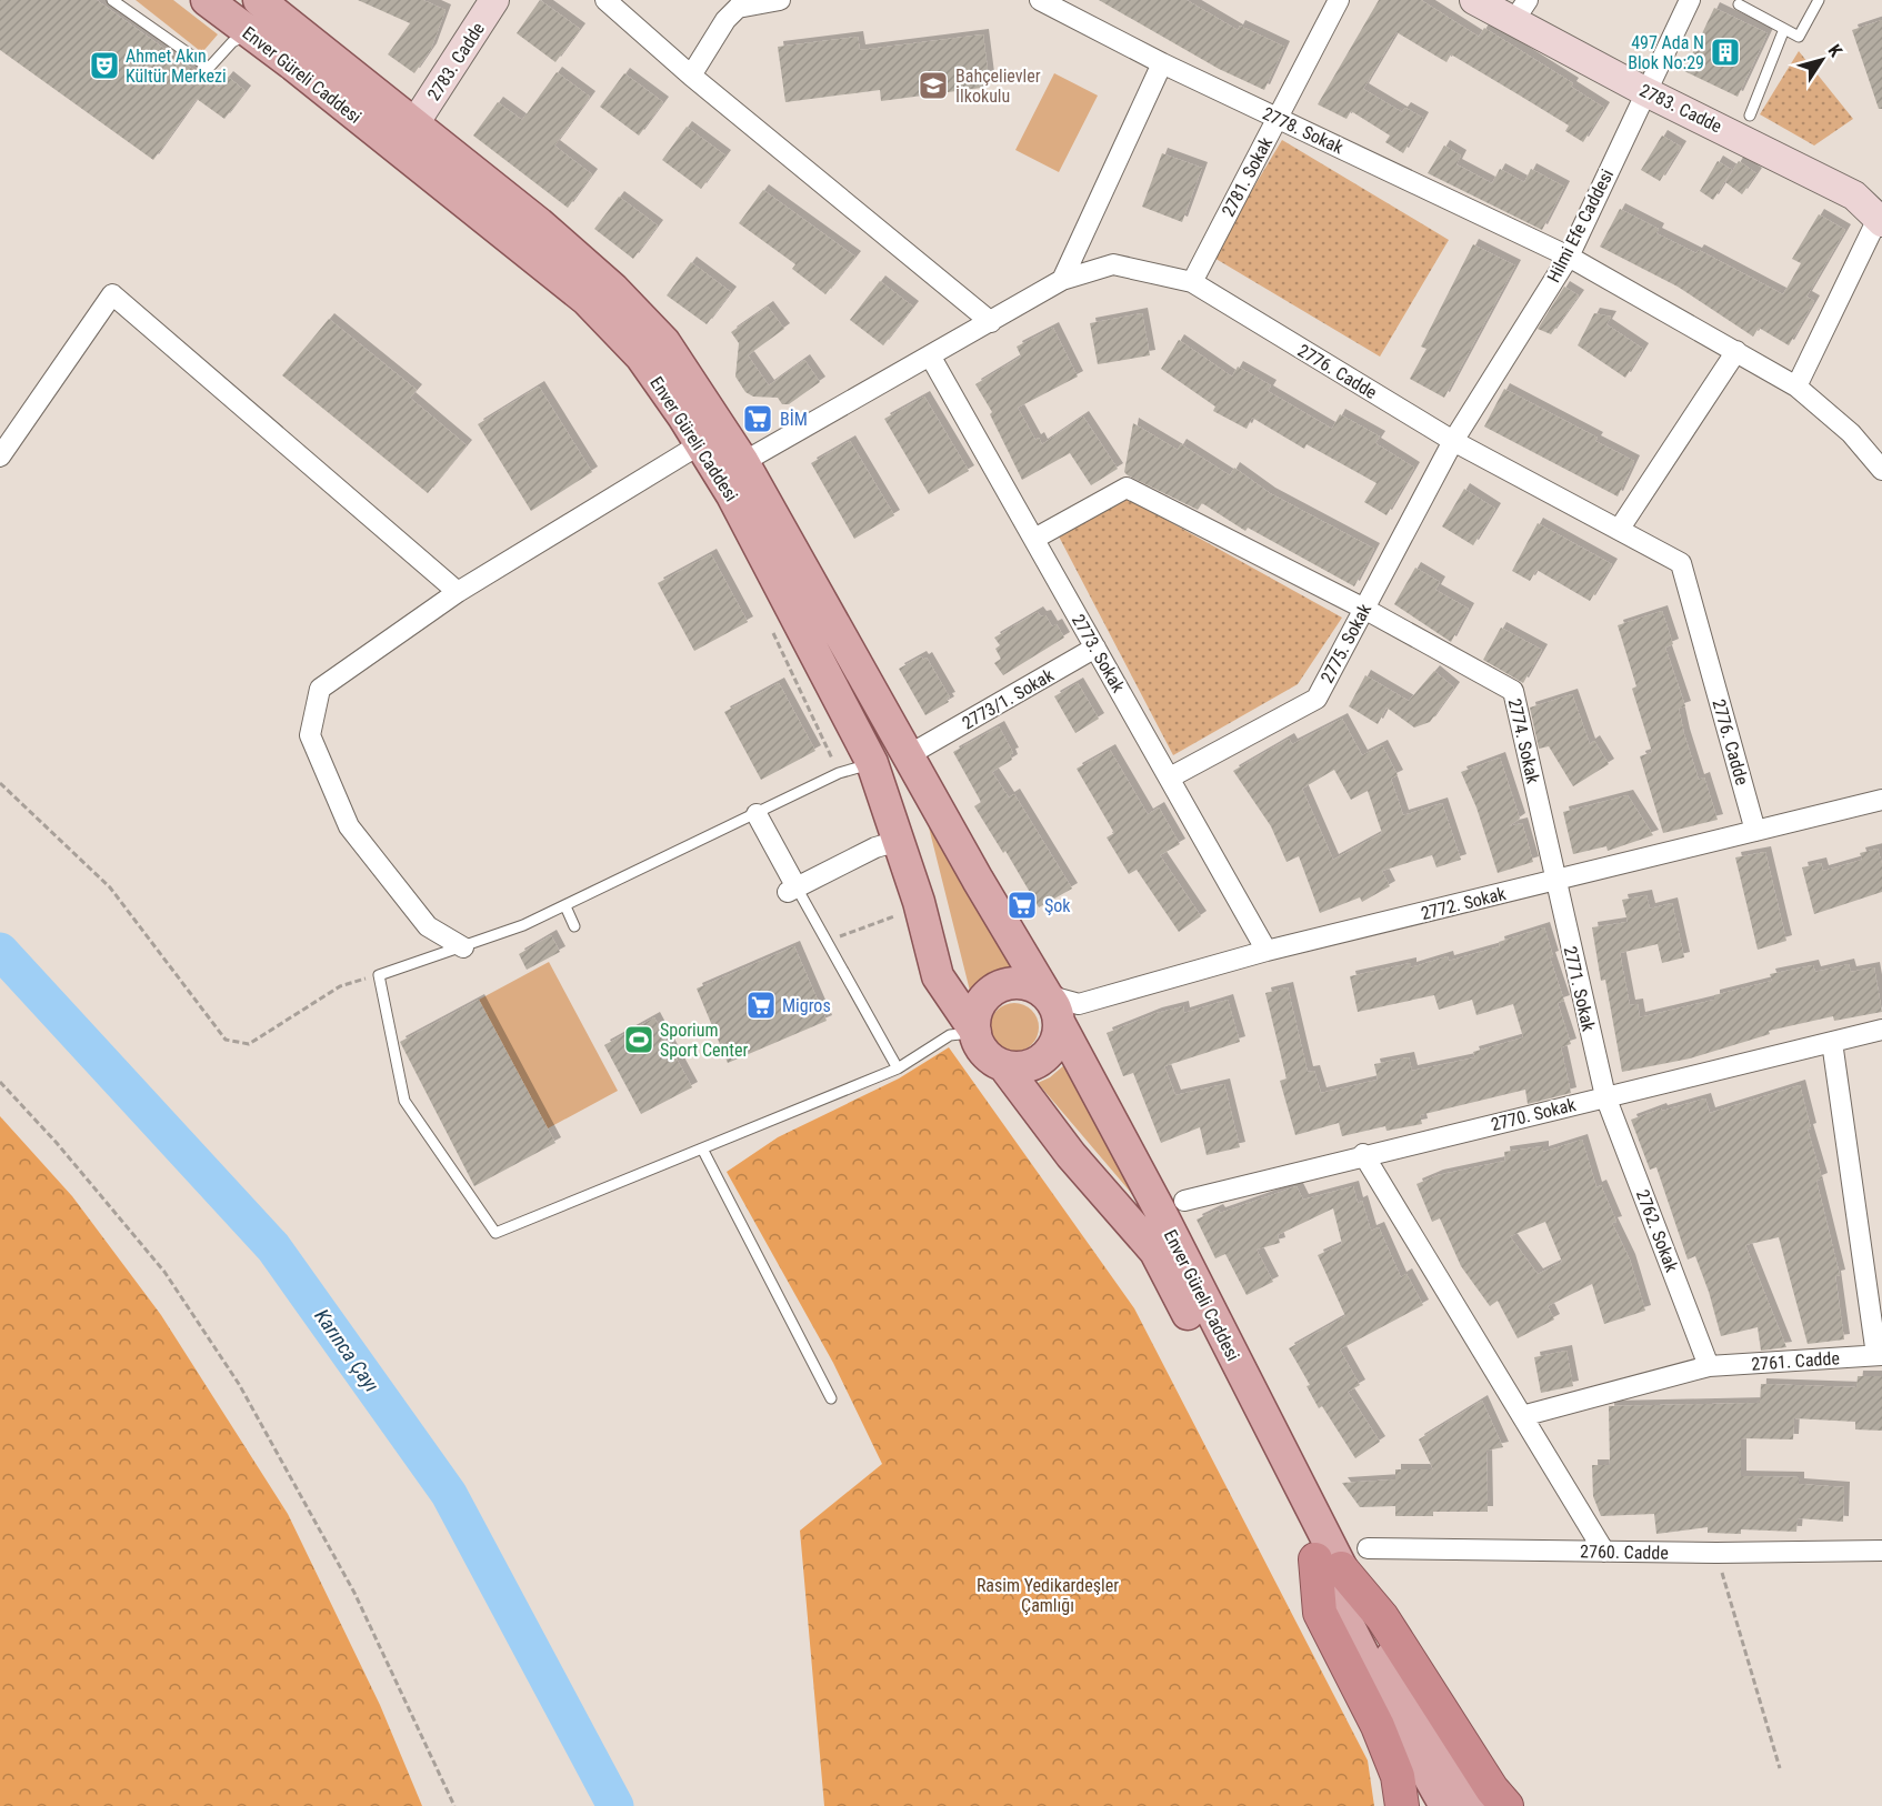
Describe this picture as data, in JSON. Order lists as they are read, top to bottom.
{
  "streets": {
    "main road": ["2783. Cadde", "Enver Güreli Caddesi"],
    "street": [
      "2778. Sokak",
      "2781. Sokak",
      "Hilmi Efe Caddesi",
      "2776. Cadde",
      "2775. Sokak",
      "2773. Sokak",
      "2773/1. Sokak",
      "2774. Sokak",
      "2772. Sokak",
      "2771. Sokak",
      "2770. Sokak",
      "2762. Sokak",
      "2761. Cadde",
      "2760. Cadde"
    ]
  },
  "crossings": [
    ["2783. Cadde", "Enver Güreli Caddesi"],
    ["2783. Cadde", "Hilmi Efe Caddesi"],
    ["Enver Güreli Caddesi", "2776. Cadde"],
    ["Enver Güreli Caddesi", "2772. Sokak"],
    ["2778. Sokak", "2781. Sokak"],
    ["2778. Sokak", "Hilmi Efe Caddesi"],
    ["2781. Sokak", "2776. Cadde"],
    ["Hilmi Efe Caddesi", "2776. Cadde"],
    ["Hilmi Efe Caddesi", "2775. Sokak"],
    ["2776. Cadde", "2775. Sokak"],
    ["2776. Cadde", "2773. Sokak"],
    ["2776. Cadde", "2772. Sokak"],
    ["2775. Sokak", "2773. Sokak"],
    ["2775. Sokak", "2774. Sokak"],
    ["2773. Sokak", "2773/1. Sokak"],
    ["2773. Sokak", "2774. Sokak"],
    ["2773. Sokak", "2772. Sokak"],
    ["2774. Sokak", "2772. Sokak"],
    ["2774. Sokak", "2771. Sokak"],
    ["2772. Sokak", "2771. Sokak"],
    ["2771. Sokak", "2770. Sokak"],
    ["2771. Sokak", "2762. Sokak"],
    ["2770. Sokak", "2762. Sokak"],
    ["2762. Sokak", "2761. Cadde"]
  ],
  "water": ["Karınca Çayı"],
  "parks": ["Rasim Yedikardeşler Çamlığı"],
  "places": {
    "building": ["497 Ada N Blok No:29"],
    "theatre": ["Ahmet Akın Kültür Merkezi"],
    "school or university": ["Bahçelievler İlkokulu"],
    "supermarket": ["BİM", "Şok", "Migros"],
    "sports": ["Sporium Sport Center"]
  },
  "north": "top right"
}
